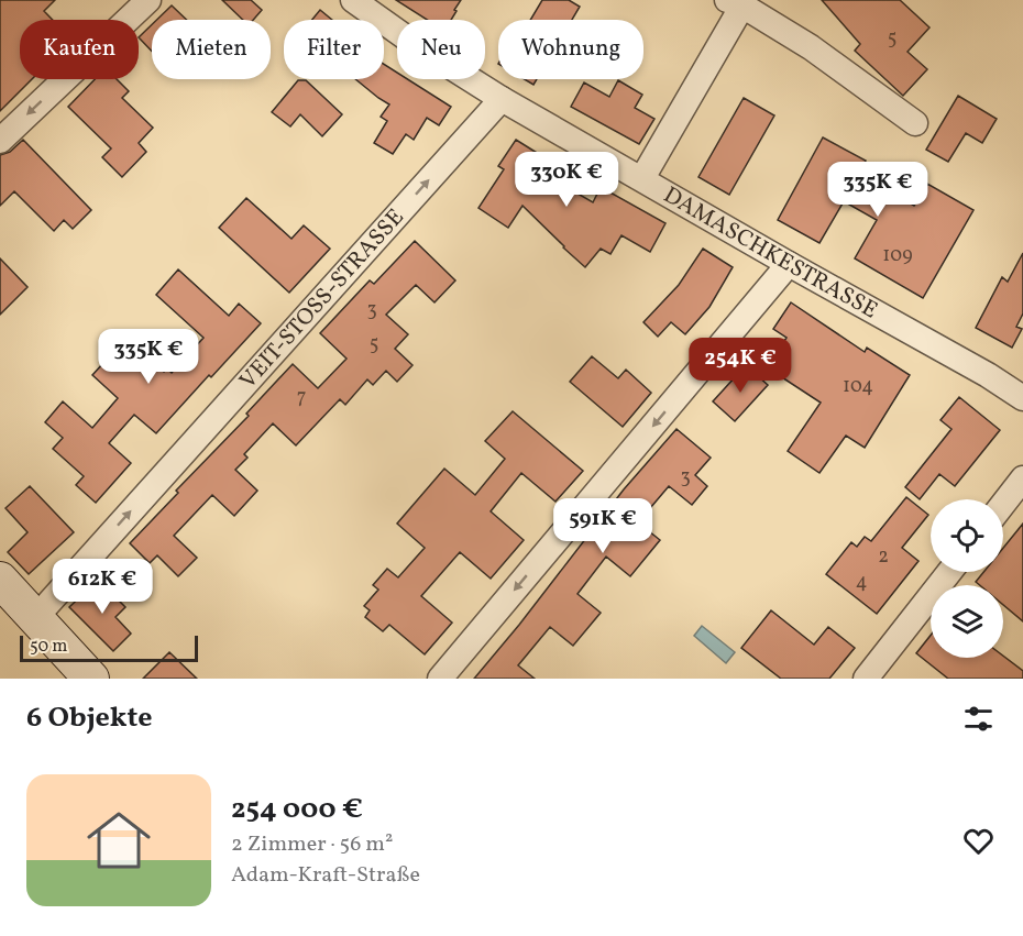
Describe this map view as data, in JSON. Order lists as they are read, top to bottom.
{
  "streets": {
    "street": ["DAMASCHKESTRASSE", "VEIT-STOSS-STRASSE"]
  },
  "crossings": [
    ["DAMASCHKESTRASSE", "VEIT-STOSS-STRASSE"]
  ],
  "one_way": ["VEIT-STOSS-STRASSE"],
  "house_numbers": [
    "5",
    "109",
    "3",
    "5",
    "104",
    "7",
    "3",
    "2",
    "4"
  ],
  "scale_bar": "50 m",
  "page": {
    "chip": [
      "Kaufen",
      "Mieten",
      "Filter",
      "Neu",
      "Wohnung"
    ],
    "price": [
      "330K €",
      "335K €",
      "335K €",
      "254K €",
      "591K €",
      "612K €"
    ],
    "scale": "50 m",
    "heading": "6 Objekte",
    "list": [
      {
        "name": "254 000 €",
        "note": "2 Zimmer · 56 m² · Adam-Kraft-Straße"
      }
    ]
  }
}
